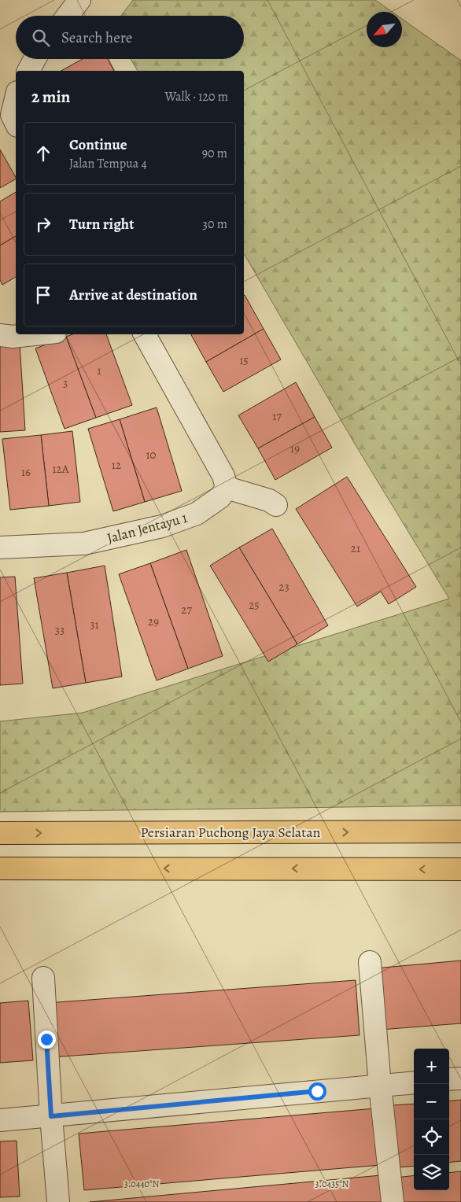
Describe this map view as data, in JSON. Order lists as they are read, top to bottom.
{
  "streets": {
    "main road": ["Persiaran Puchong Jaya Selatan"],
    "street": ["Jalan Jentayu 1"]
  },
  "house_numbers": [
    "15",
    "1",
    "3",
    "17",
    "19",
    "10",
    "12",
    "12A",
    "16",
    "21",
    "23",
    "25",
    "27",
    "29",
    "31",
    "33"
  ],
  "north": "bottom left",
  "page": {
    "search": "Search here",
    "heading": ["2 min", "Walk · 120 m"],
    "list": [
      ["Continue", "Jalan Tempua 4", "90 m"],
      ["Turn right", "30 m"],
      "Arrive at destination"
    ],
    "map_buttons": ["+", "−"]
  },
  "coordinates": ["3.0440°N", "3.0435°N"]
}
